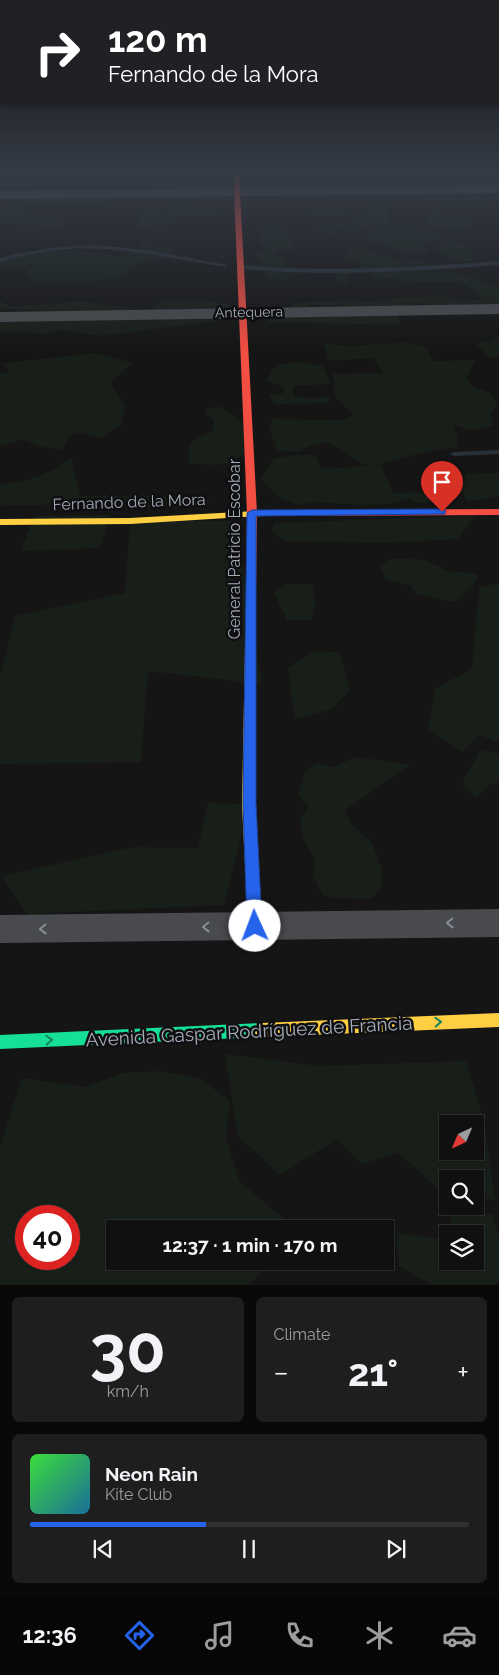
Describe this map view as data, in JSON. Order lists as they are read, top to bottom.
{
  "streets": {
    "street": [
      "Antequera",
      "Fernando de la Mora",
      "General Patricio Escobar",
      "Avenida Gaspar Rodríguez de Francia"
    ]
  },
  "crossings": [
    ["Antequera", "General Patricio Escobar"],
    ["Fernando de la Mora", "General Patricio Escobar"]
  ],
  "one_way": ["Avenida Gaspar Rodríguez de Francia"],
  "north": "bottom left",
  "page": {
    "turn": ["120 m", "Fernando de la Mora"],
    "limit": "40",
    "trip": "12:37 · 1 min · 170 m",
    "tile": [
      ["30", "km/h"],
      "Climate"
    ],
    "heat": ["−", "21°", "+"],
    "song": ["Neon Rain", "Kite Club"],
    "tabs": "12:36"
  }
}
